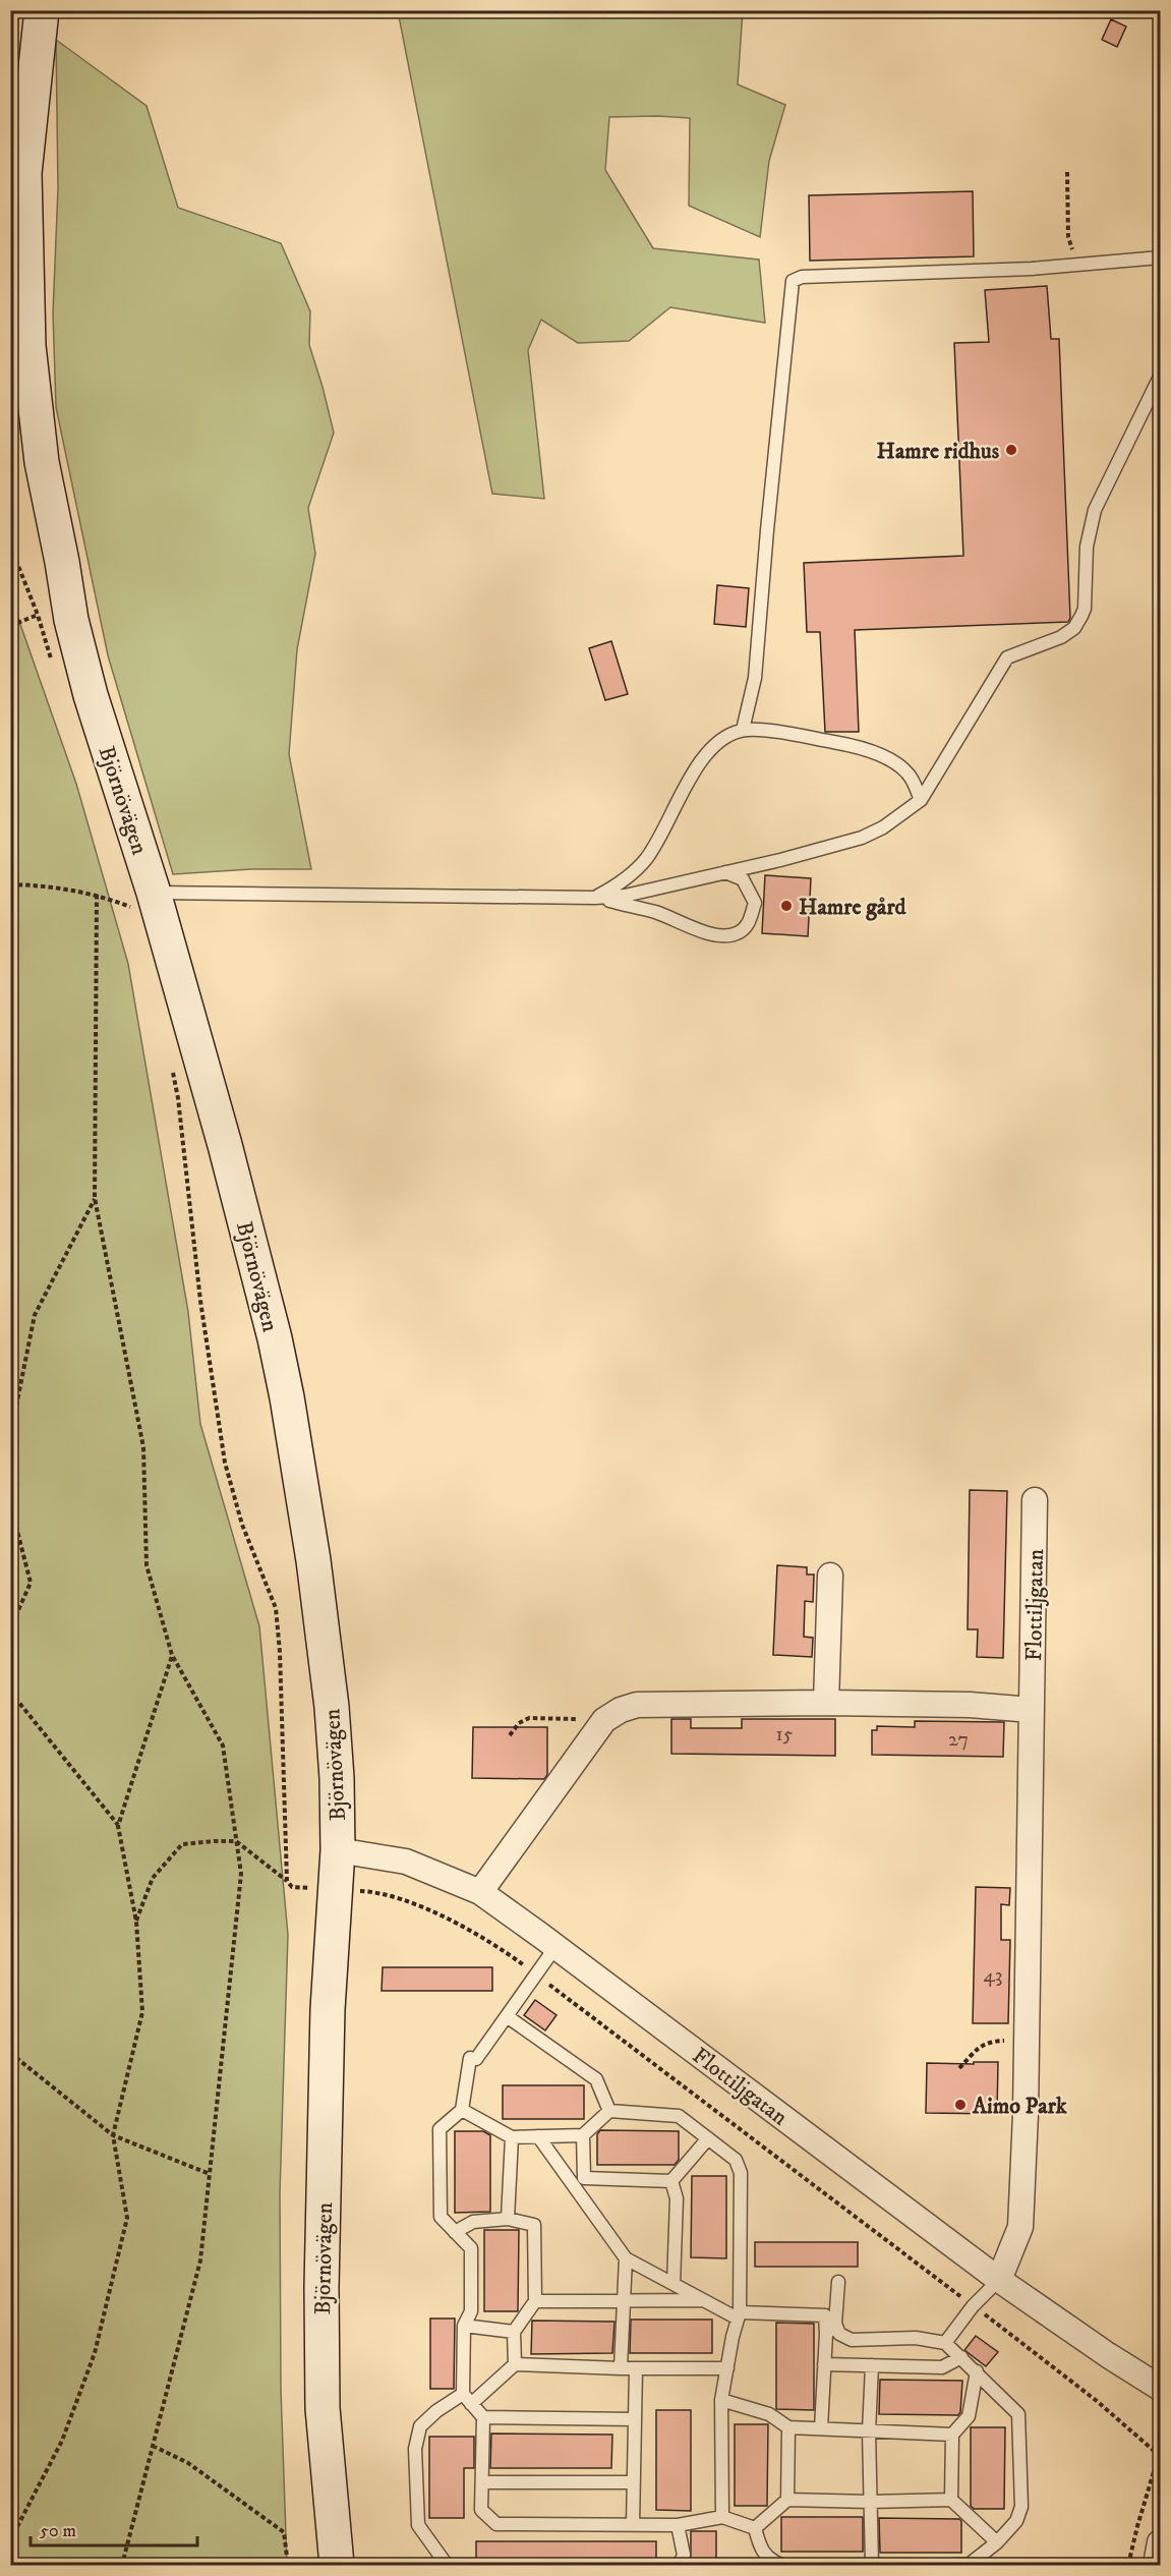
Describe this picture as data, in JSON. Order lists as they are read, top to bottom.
{
  "streets": {
    "main road": ["Björnövägen"],
    "street": ["Flottiljgatan"]
  },
  "crossings": [
    ["Björnövägen", "Flottiljgatan"]
  ],
  "places": ["Hamre ridhus", "Hamre gård", "Aimo Park"],
  "house_numbers": ["15", "27", "43"],
  "scale_bar": "50 m"
}
